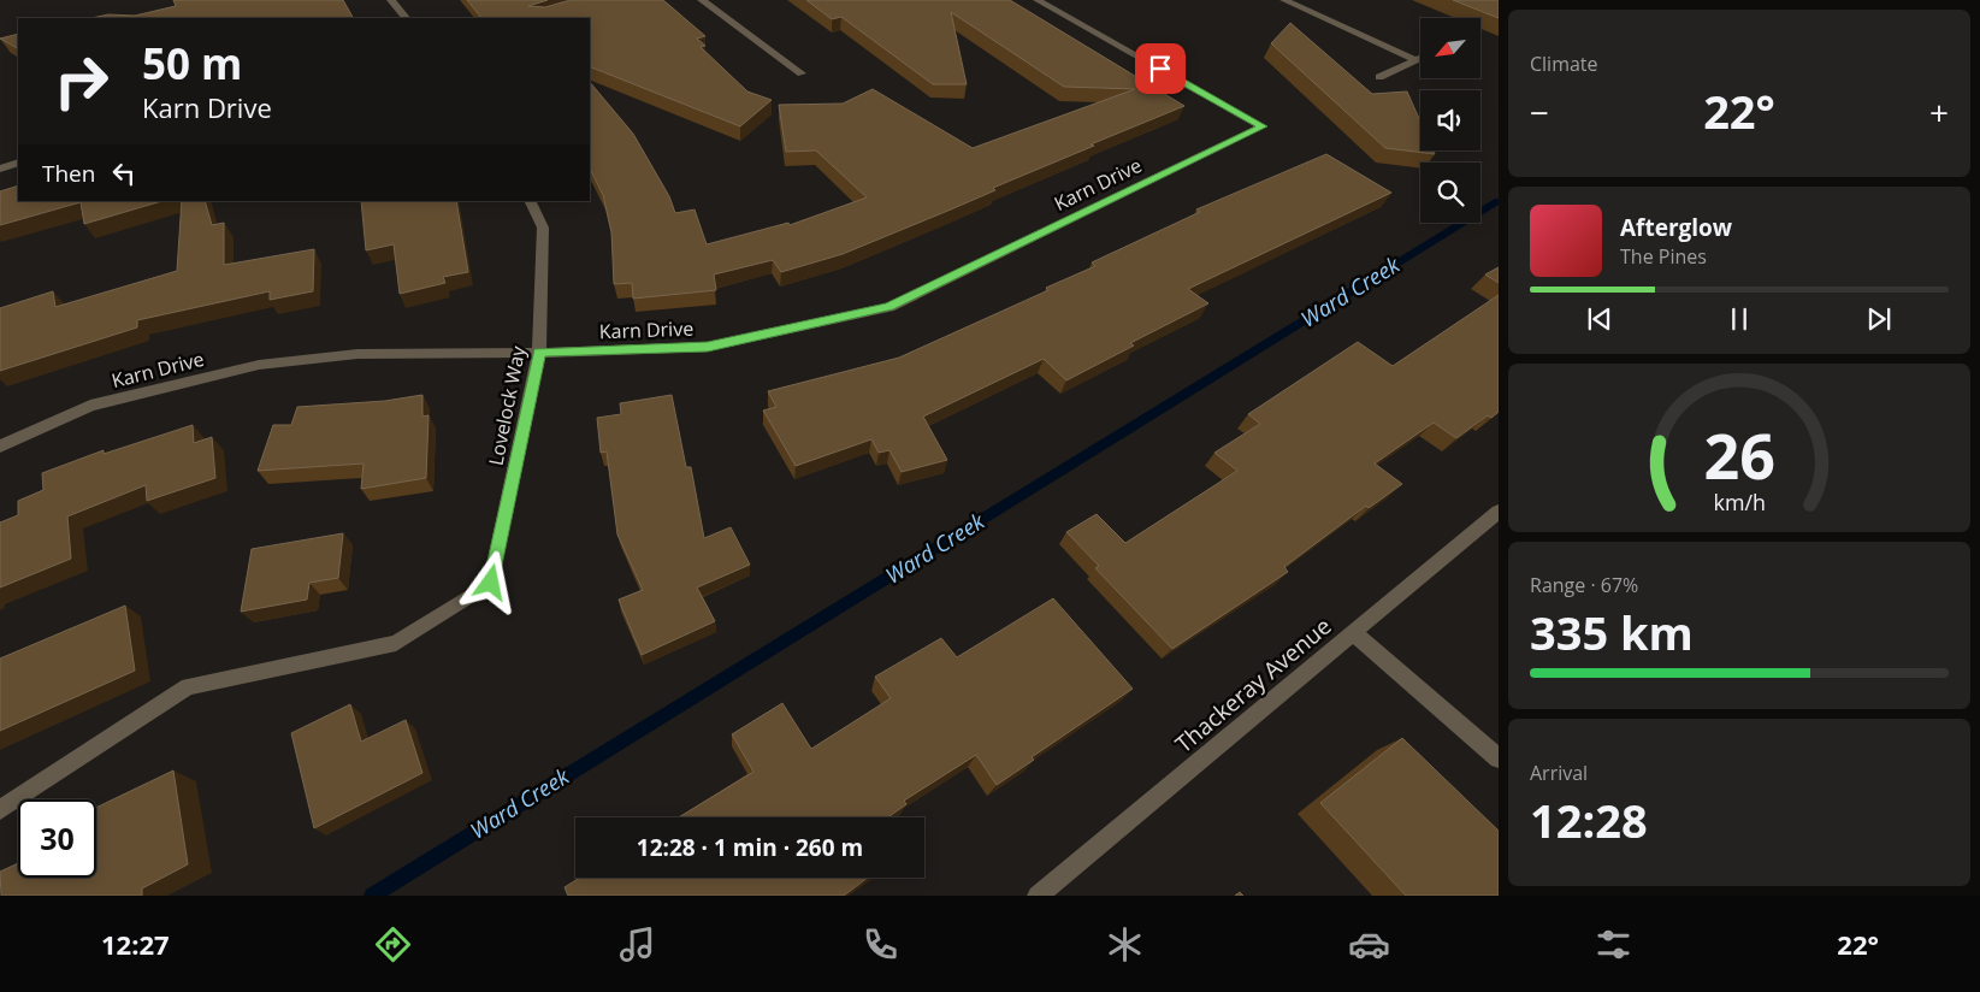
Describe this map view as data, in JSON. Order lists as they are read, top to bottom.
{
  "streets": {
    "street": ["Karn Drive", "Lovelock Way", "Thackeray Avenue"]
  },
  "crossings": [
    ["Karn Drive", "Lovelock Way"]
  ],
  "water": ["Ward Creek"],
  "north": "bottom left",
  "page": {
    "tile": [
      "Climate",
      ["Range · 67%", "335 km"],
      ["Arrival", "12:28"]
    ],
    "turn": ["50 m", "Karn Drive"],
    "heat": ["−", "22°", "+"],
    "then": "Then",
    "song": ["Afterglow", "The Pines"],
    "limit": "30",
    "trip": "12:28 · 1 min · 260 m",
    "tabs": ["12:27", "22°"],
    "gauge": ["26", "km/h"]
  }
}
